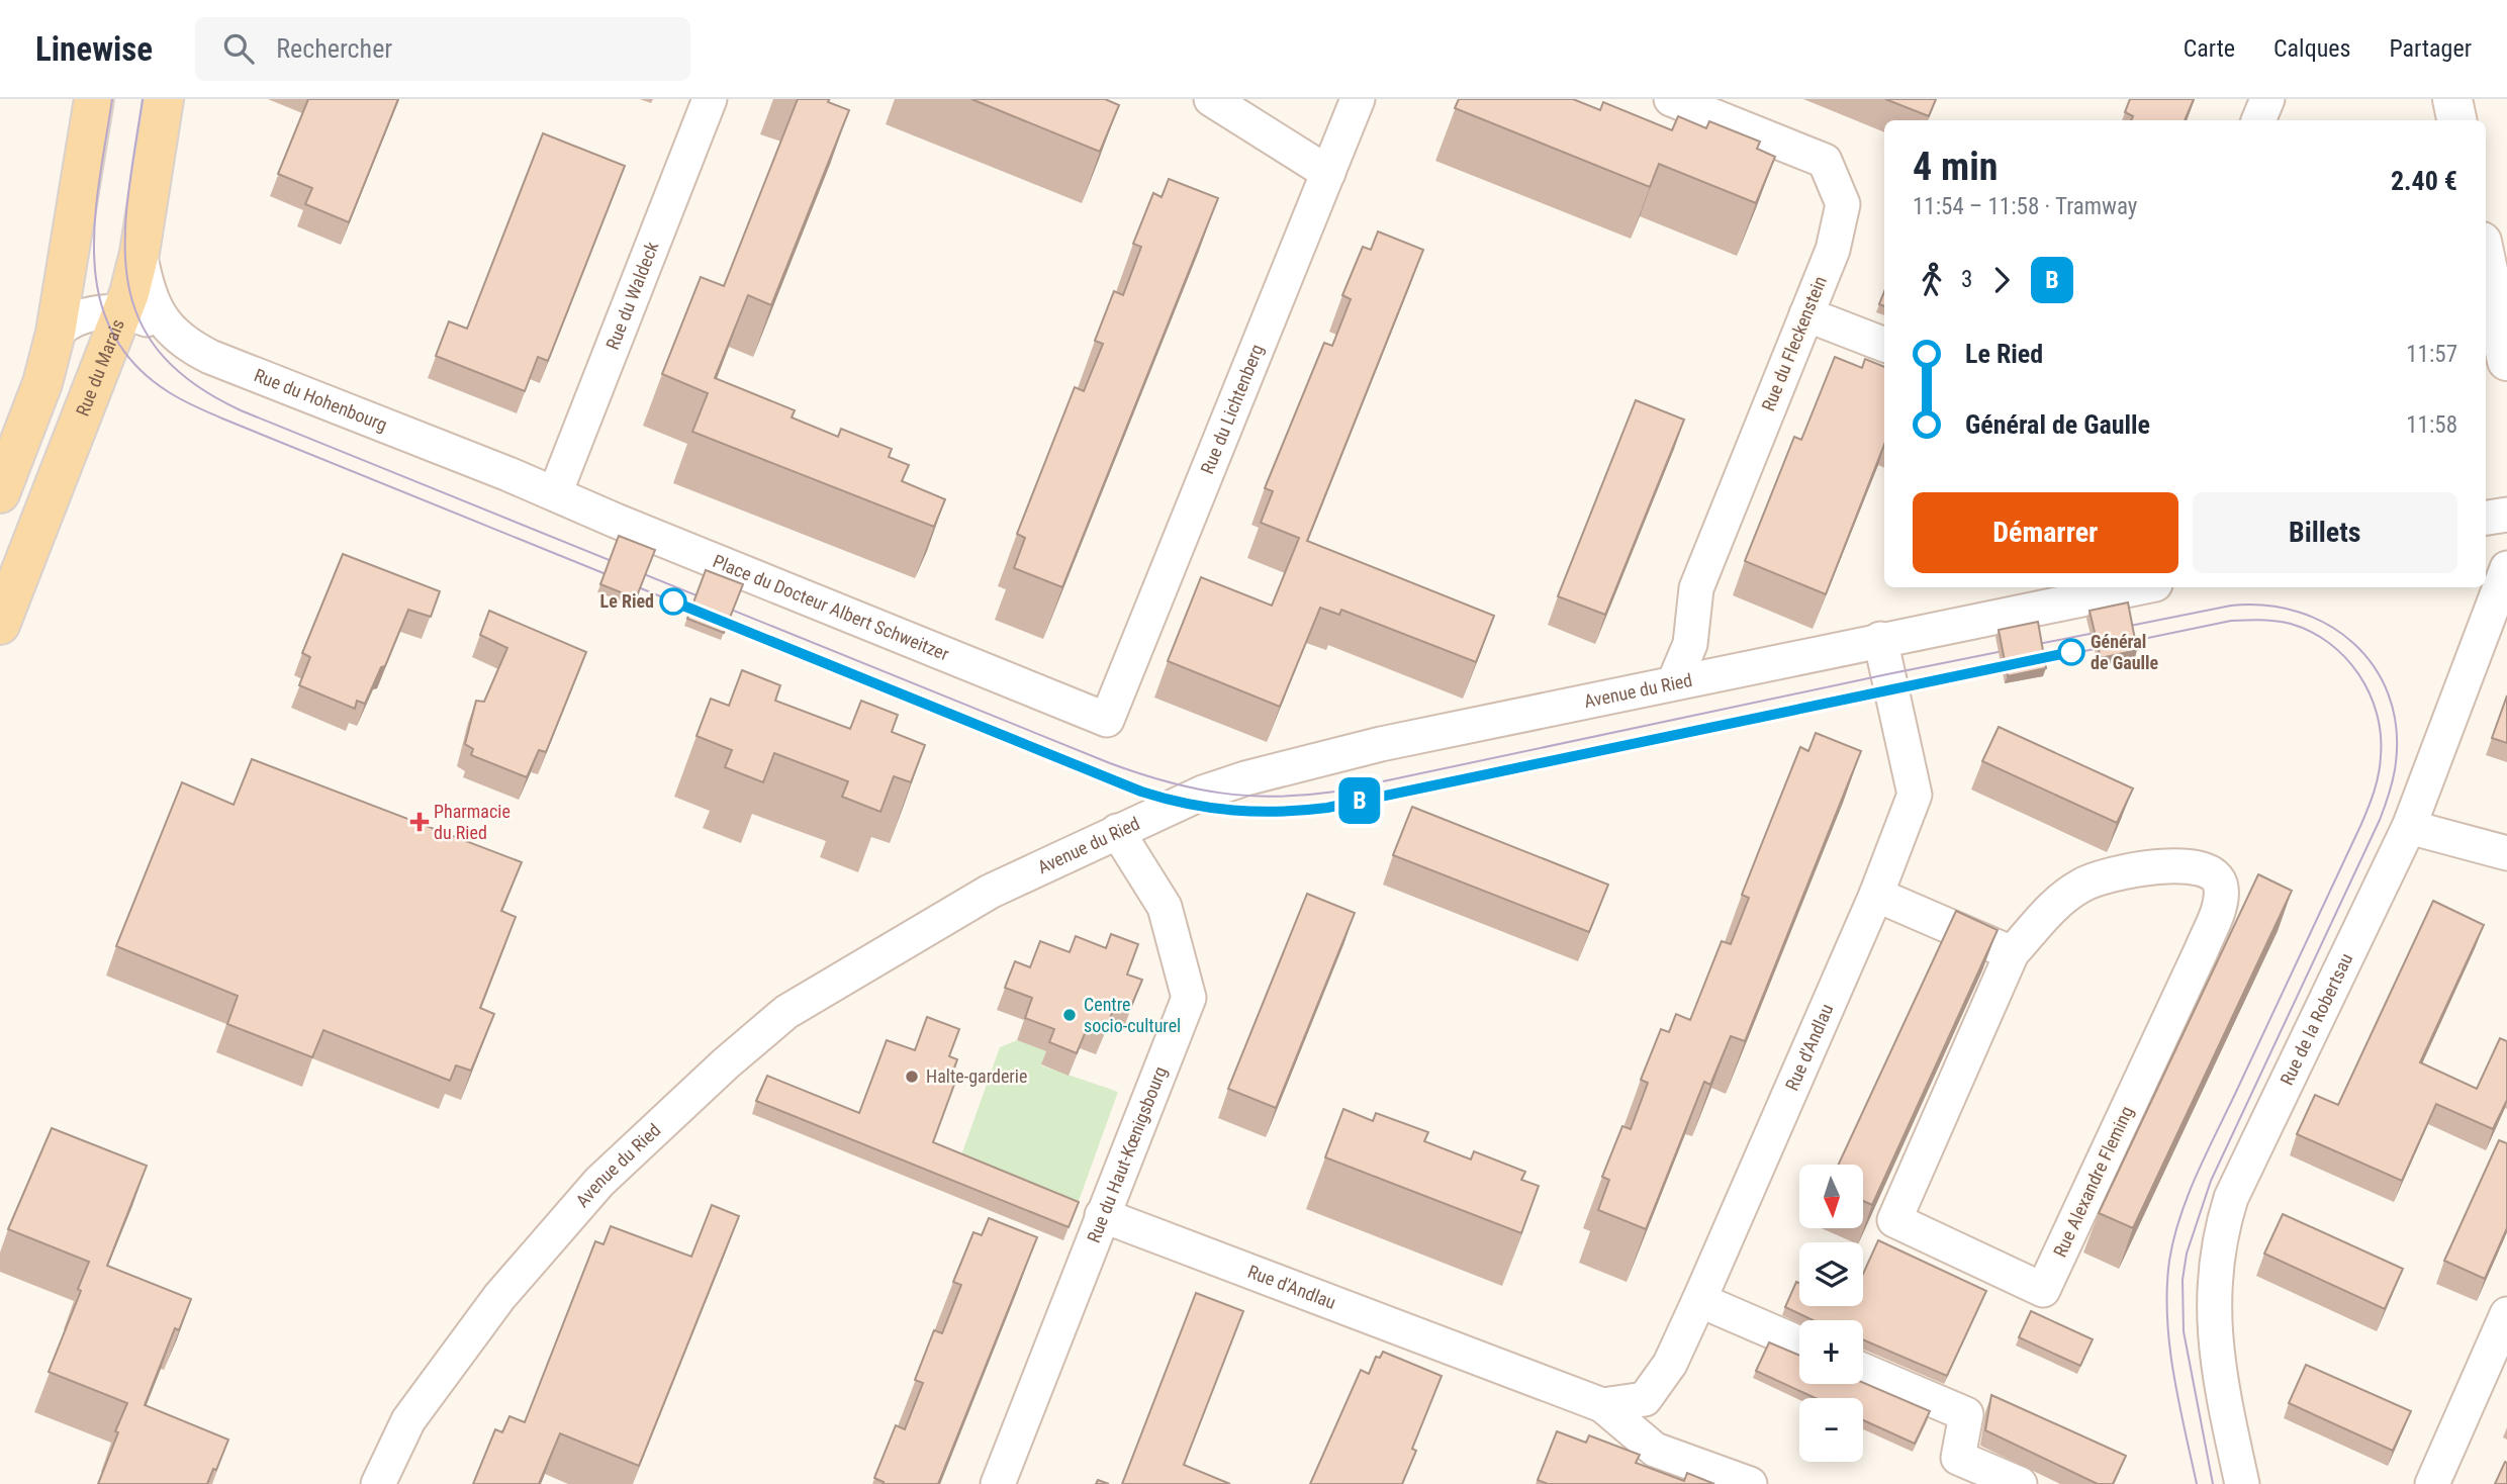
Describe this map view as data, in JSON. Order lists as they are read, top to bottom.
{
  "streets": {
    "main road": ["Rue du Marais"],
    "street": [
      "Rue du Waldeck",
      "Rue du Fleckenstein",
      "Rue du Hohenbourg",
      "Rue du Lichtenberg",
      "Place du Docteur Albert Schweitzer",
      "Avenue du Ried",
      "Rue de la Robertsau",
      "Rue d'Andlau",
      "Rue du Haut-Kœnigsbourg",
      "Rue Alexandre Fleming"
    ]
  },
  "crossings": [
    ["Rue du Waldeck", "Rue du Hohenbourg"],
    ["Rue du Waldeck", "Place du Docteur Albert Schweitzer"],
    ["Rue du Fleckenstein", "Avenue du Ried"],
    ["Rue du Marais", "Rue du Hohenbourg"],
    ["Rue du Hohenbourg", "Place du Docteur Albert Schweitzer"],
    ["Rue du Lichtenberg", "Place du Docteur Albert Schweitzer"],
    ["Avenue du Ried", "Rue d'Andlau"],
    ["Avenue du Ried", "Rue du Haut-Kœnigsbourg"],
    ["Rue d'Andlau", "Rue du Haut-Kœnigsbourg"]
  ],
  "places": {
    "other": [
      "Le Ried",
      "Général de Gaulle",
      "Centre socio-culturel",
      "Halte-garderie"
    ],
    "health": ["Pharmacie du Ried"]
  },
  "lines": ["tram line B"],
  "north": "bottom",
  "page": {
    "header": "Linewise",
    "search": "Rechercher",
    "nav": ["Carte", "Calques", "Partager"],
    "on_map": "B",
    "heading": ["4 min", "11:54 – 11:58 · Tramway", "2.40 €"],
    "legs": ["3", "B"],
    "list": [
      {
        "name": "Le Ried",
        "value": "11:57"
      },
      {
        "name": "Général de Gaulle",
        "value": "11:58"
      }
    ],
    "buttons": ["Démarrer", "Billets"],
    "map_buttons": ["+", "−"]
  }
}
